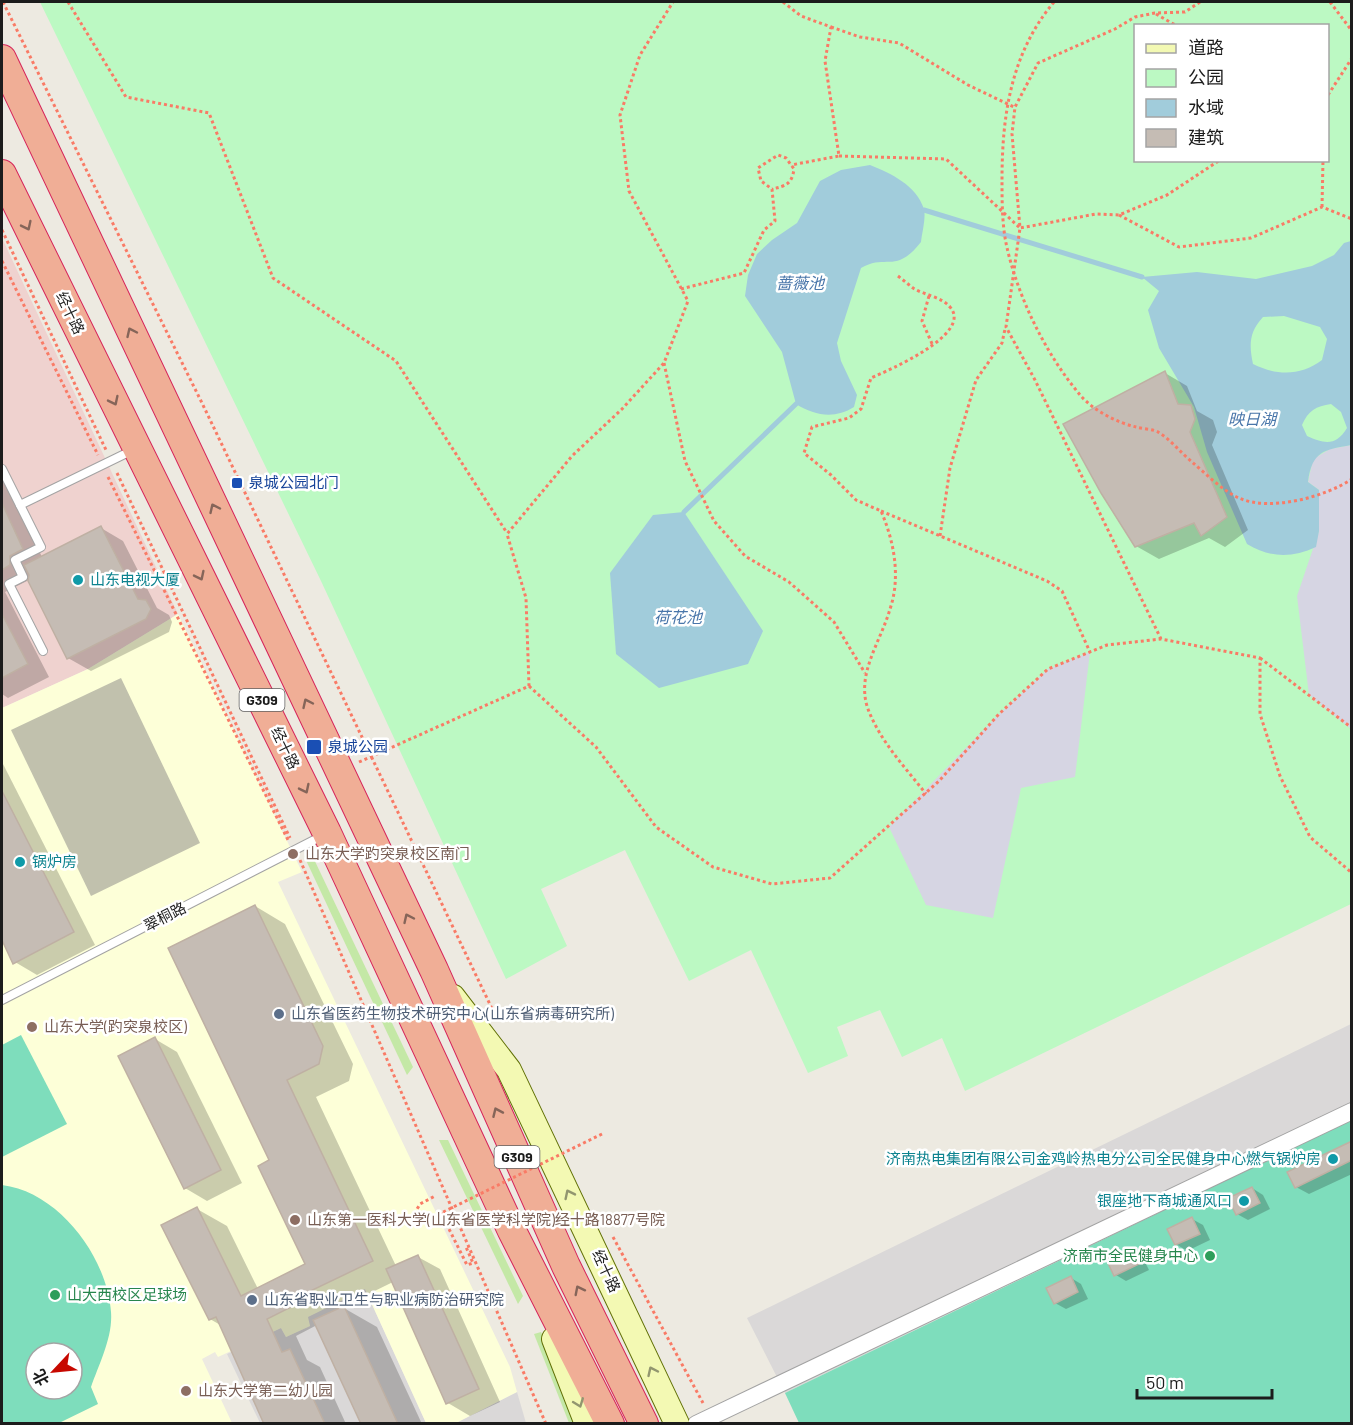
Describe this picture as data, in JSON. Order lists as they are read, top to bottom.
{
  "streets": {
    "highway": ["经十路", "G309"],
    "lane": ["翠桐路"]
  },
  "crossings": [
    ["经十路", "翠桐路"]
  ],
  "water": ["蔷薇池", "映日湖", "荷花池"],
  "places": {
    "transit": ["泉城公园北门", "泉城公园"],
    "other": [
      "山东电视大厦",
      "山东大学趵突泉校区南门",
      "锅炉房",
      "山东省医药生物技术研究中心(山东省病毒研究所)",
      "山东大学(趵突泉校区)",
      "济南热电集团有限公司金鸡岭热电分公司全民健身中心燃气锅炉房",
      "银座地下商城通风口",
      "山东第一医科大学(山东省医学科学院)经十路18877号院",
      "济南市全民健身中心",
      "山大西校区足球场",
      "山东省职业卫生与职业病防治研究院",
      "山东大学第二幼儿园"
    ]
  },
  "legend": [
    "道路",
    "公园",
    "水域",
    "建筑"
  ],
  "scale_bar": "50 m",
  "north": "bottom left"
}
